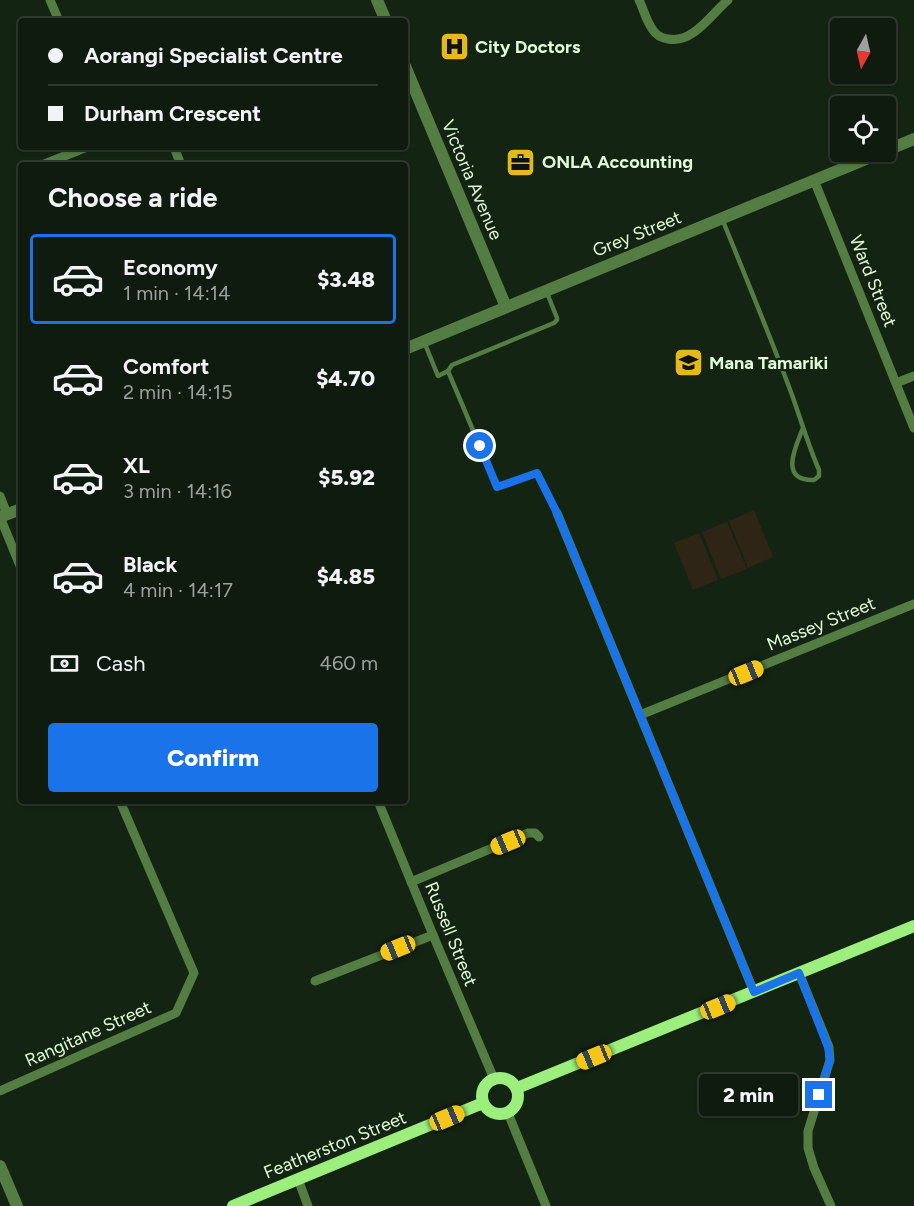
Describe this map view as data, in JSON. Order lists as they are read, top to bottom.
{
  "streets": {
    "main road": ["Featherston Street"],
    "street": [
      "Victoria Avenue",
      "Grey Street",
      "Ward Street",
      "Massey Street",
      "Russell Street",
      "Rangitane Street"
    ]
  },
  "crossings": [
    ["Victoria Avenue", "Grey Street"],
    ["Grey Street", "Ward Street"],
    ["Russell Street", "Featherston Street"]
  ],
  "places": {
    "hospital": ["City Doctors"],
    "office": ["ONLA Accounting"],
    "school or university": ["Mana Tamariki"]
  },
  "north": "bottom",
  "page": {
    "banner": ["Aorangi Specialist Centre", "Durham Crescent"],
    "heading": "Choose a ride",
    "list": [
      {
        "name": "Economy",
        "note": "1 min · 14:14",
        "value": "$3.48"
      },
      {
        "name": "Comfort",
        "note": "2 min · 14:15",
        "value": "$4.70"
      },
      {
        "name": "XL",
        "note": "3 min · 14:16",
        "value": "$5.92"
      },
      {
        "name": "Black",
        "note": "4 min · 14:17",
        "value": "$4.85"
      }
    ],
    "pay": ["Cash", "460 m"],
    "buttons": "Confirm",
    "bubble": "2 min"
  }
}
